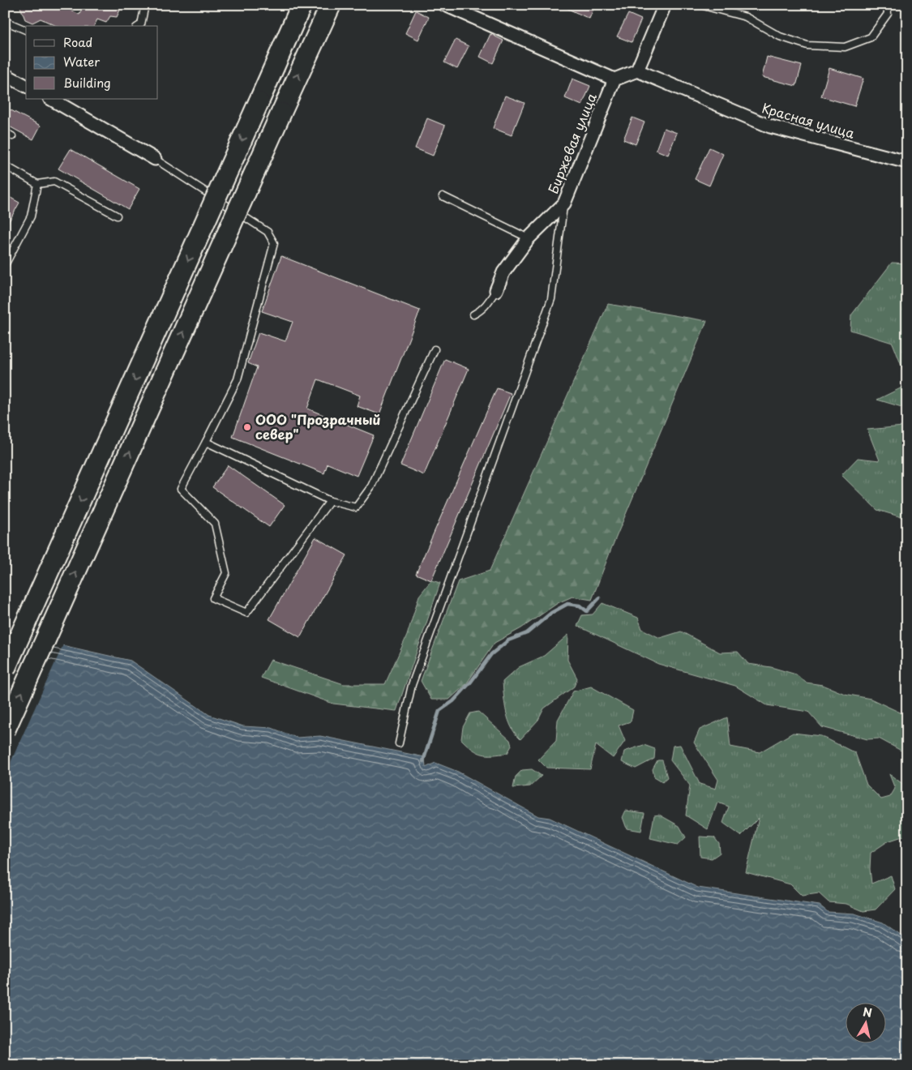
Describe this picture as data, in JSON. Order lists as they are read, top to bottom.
{
  "streets": {
    "street": ["Красная улица", "Биржевая улица"]
  },
  "places": ["ООО \"Прозрачный север\""],
  "legend": ["Road", "Water", "Building"],
  "north": "top"
}
